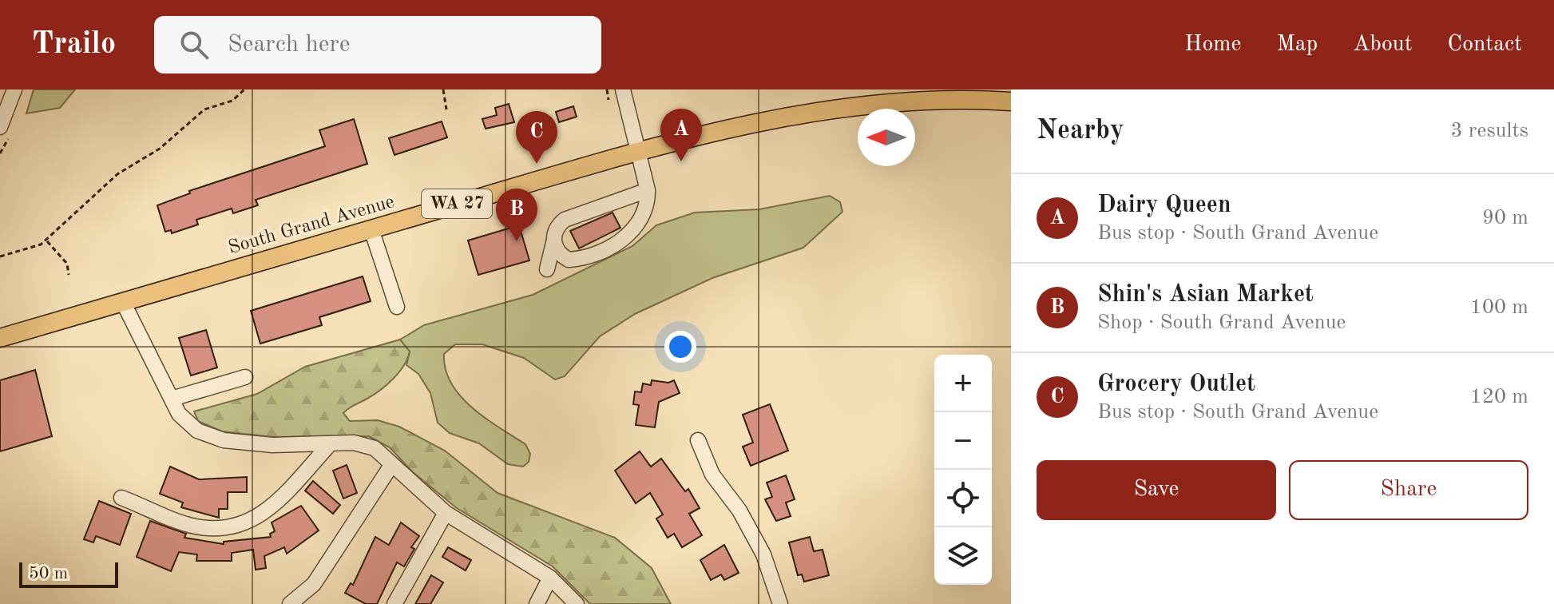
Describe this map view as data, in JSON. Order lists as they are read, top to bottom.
{
  "streets": {
    "main road": ["WA 27", "South Grand Avenue"]
  },
  "scale_bar": "50 m",
  "north": "left",
  "page": {
    "header": "Trailo",
    "search": "Search here",
    "nav": [
      "Home",
      "Map",
      "About",
      "Contact"
    ],
    "heading": ["Nearby", "3 results"],
    "pins": ["A", "C", "B"],
    "list": [
      {
        "mark": "A",
        "name": "Dairy Queen",
        "note": "Bus stop · South Grand Avenue",
        "value": "90 m"
      },
      {
        "mark": "B",
        "name": "Shin's Asian Market",
        "note": "Shop · South Grand Avenue",
        "value": "100 m"
      },
      {
        "mark": "C",
        "name": "Grocery Outlet",
        "note": "Bus stop · South Grand Avenue",
        "value": "120 m"
      }
    ],
    "map_buttons": ["+", "−"],
    "buttons": ["Save", "Share"],
    "scale": "50 m"
  }
}
